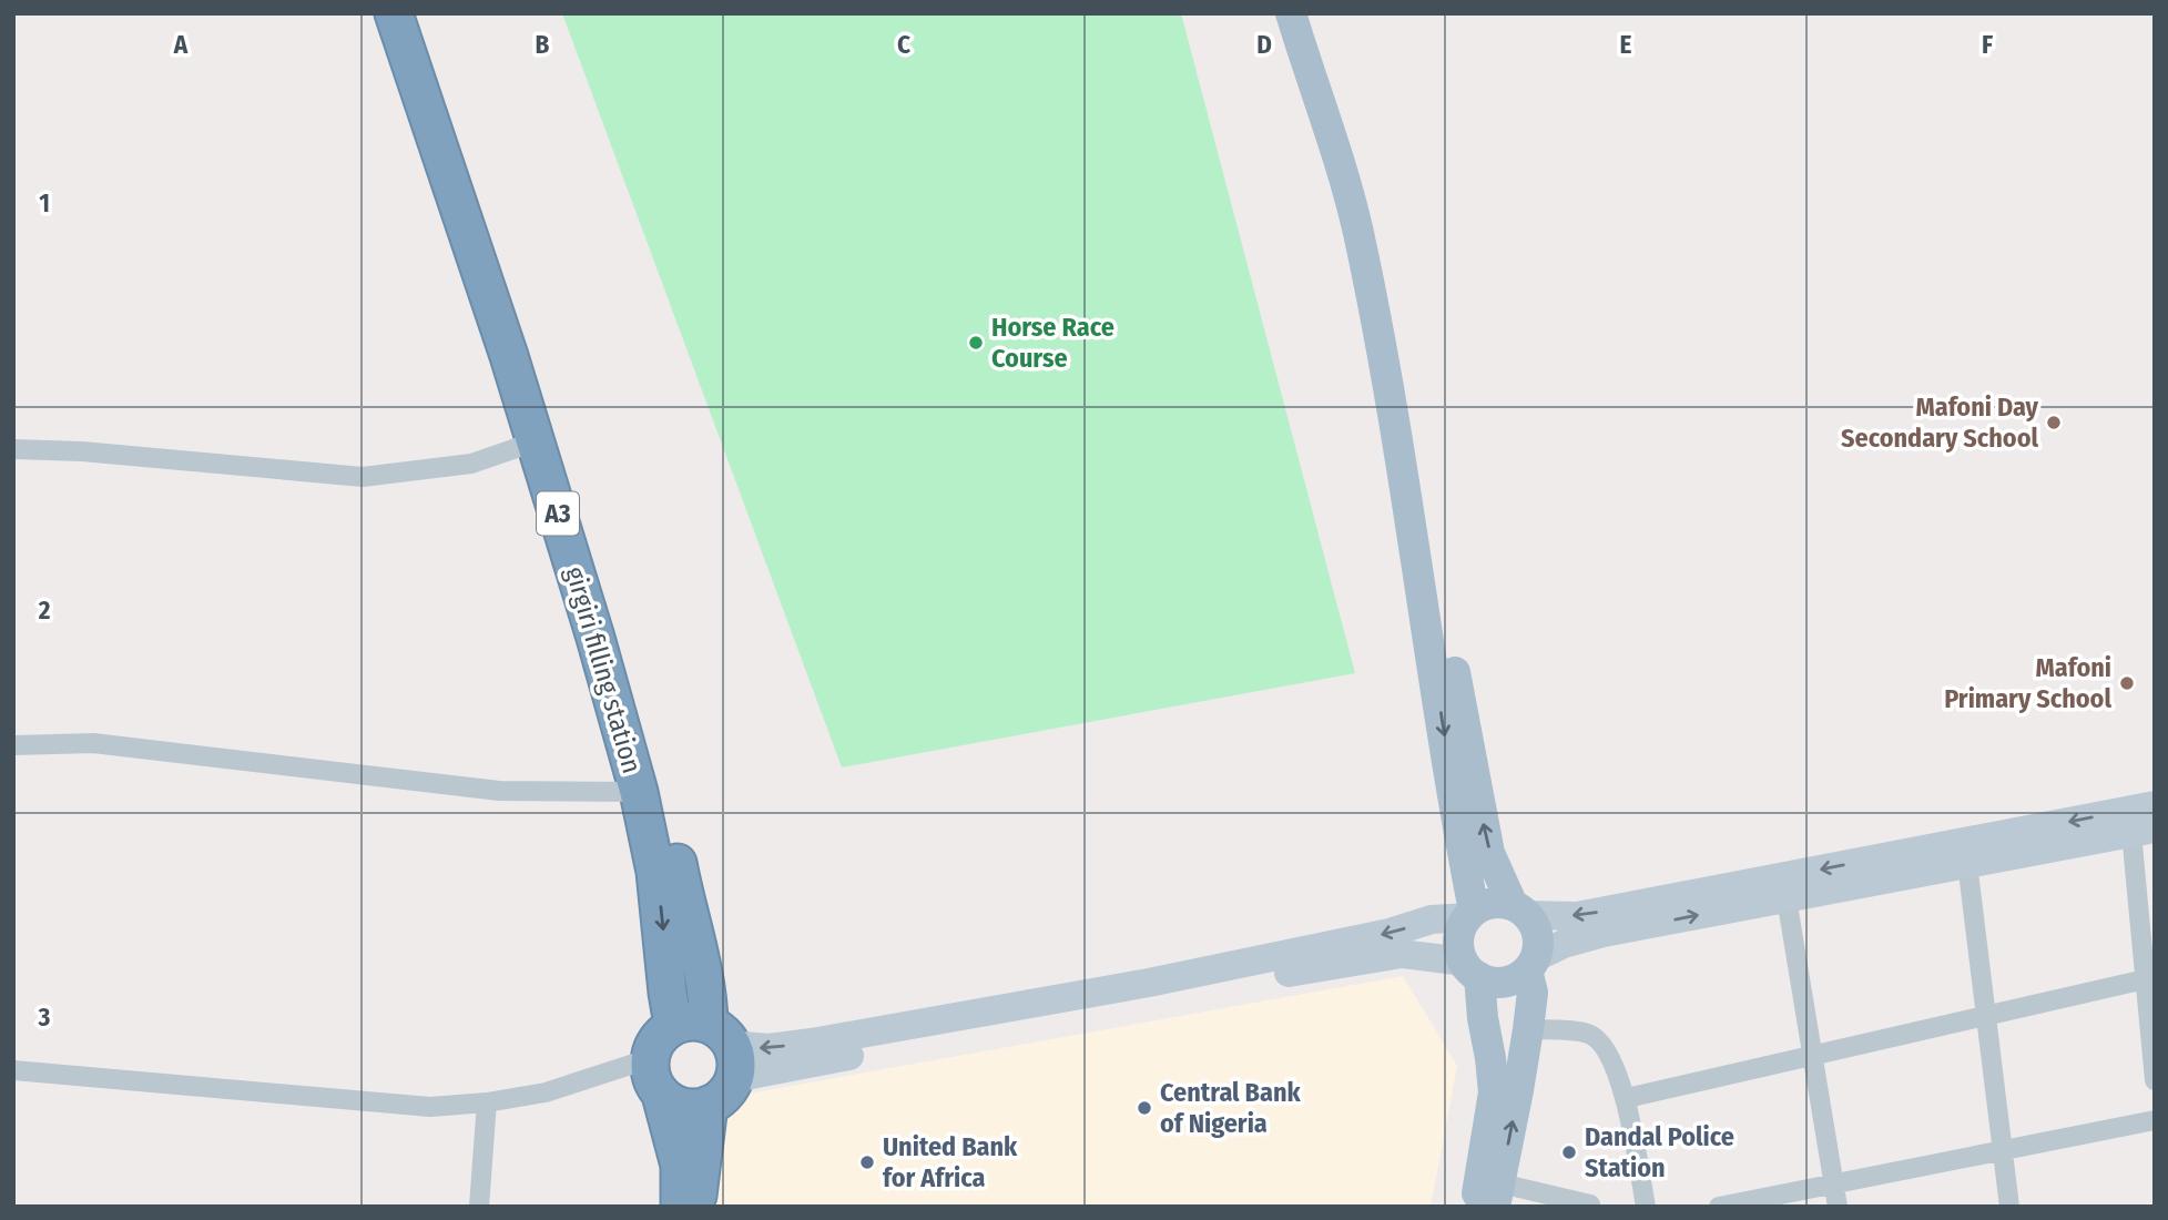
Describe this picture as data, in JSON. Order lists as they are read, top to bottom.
{
  "streets": {
    "highway": ["A3", "girgiri filling station"]
  },
  "crossings": [
    ["A3", "girgiri filling station"]
  ],
  "places": [
    "Horse Race Course",
    "Mafoni Day Secondary School",
    "Mafoni Primary School",
    "Central Bank of Nigeria",
    "Dandal Police Station",
    "United Bank for Africa"
  ],
  "grid": {
    "columns": [
      "A",
      "B",
      "C",
      "D",
      "E",
      "F"
    ],
    "rows": ["1", "2", "3"]
  }
}
